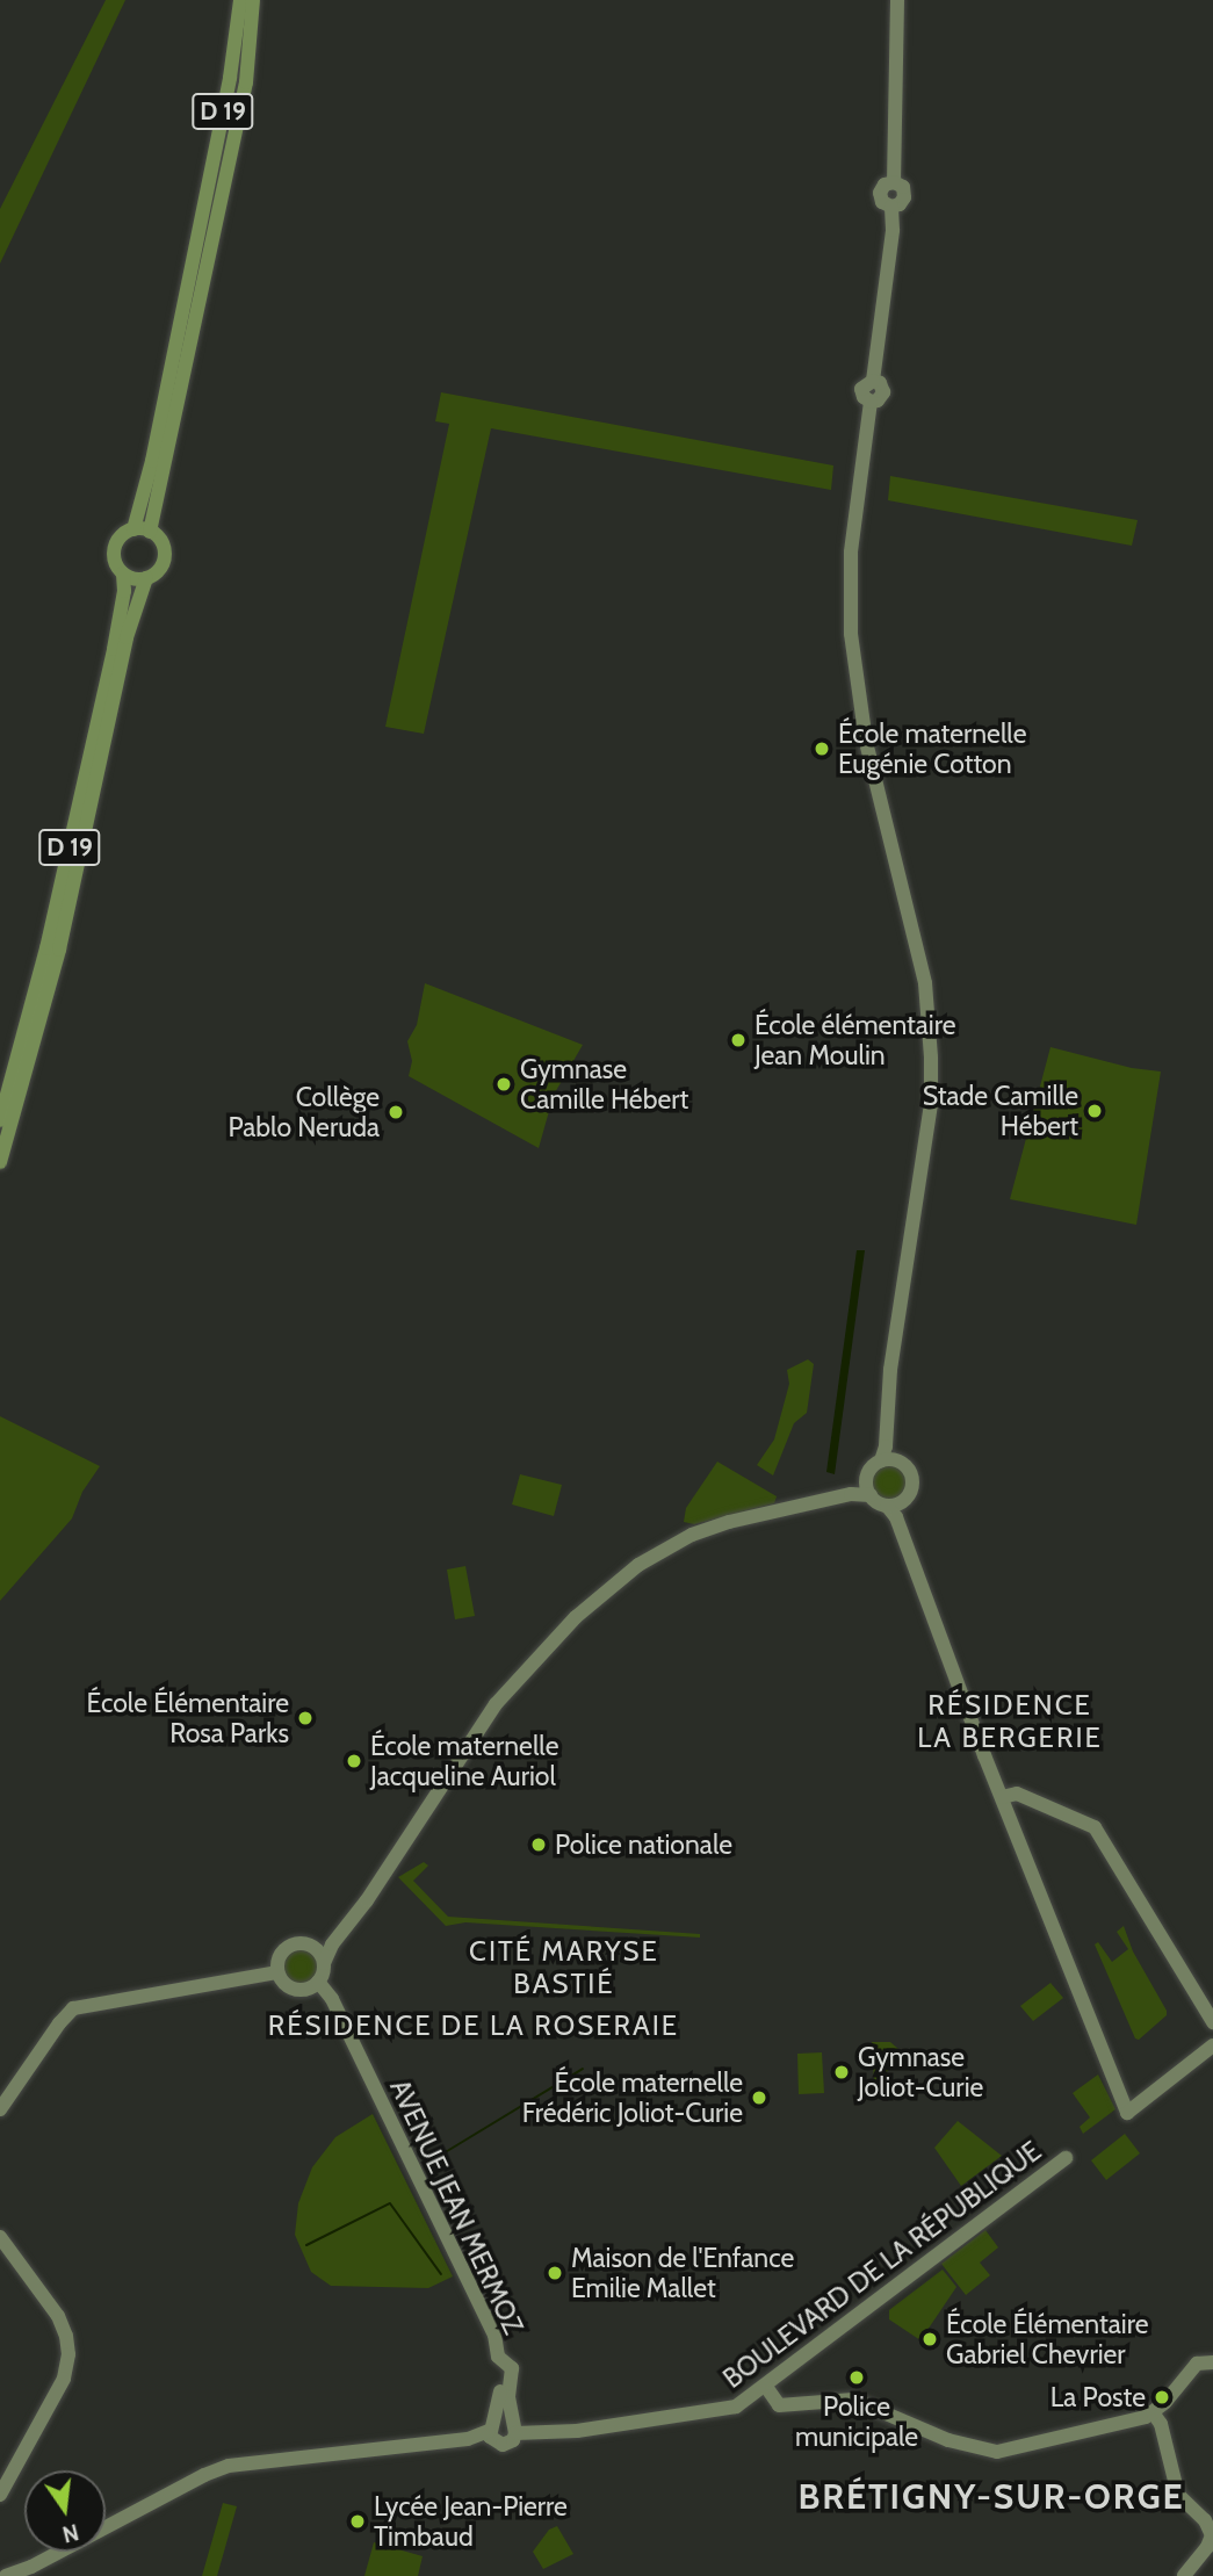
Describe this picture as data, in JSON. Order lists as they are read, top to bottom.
{
  "streets": {
    "main road": ["D 19"],
    "street": ["AVENUE JEAN MERMOZ", "BOULEVARD DE LA RÉPUBLIQUE"]
  },
  "crossings": [
    ["AVENUE JEAN MERMOZ", "BOULEVARD DE LA RÉPUBLIQUE"]
  ],
  "districts": [
    "RÉSIDENCE LA BERGERIE",
    "CITÉ MARYSE BASTIÉ",
    "RÉSIDENCE DE LA ROSERAIE",
    "BRÉTIGNY-SUR-ORGE"
  ],
  "places": [
    "École maternelle Eugénie Cotton",
    "École élémentaire Jean Moulin",
    "Gymnase Camille Hébert",
    "Stade Camille Hébert",
    "Collège Pablo Neruda",
    "École Élémentaire Rosa Parks",
    "École maternelle Jacqueline Auriol",
    "Police nationale",
    "Gymnase Joliot-Curie",
    "École maternelle Frédéric Joliot-Curie",
    "Maison de l'Enfance Emilie Mallet",
    "École Élémentaire Gabriel Chevrier",
    "Police municipale",
    "La Poste",
    "Lycée Jean-Pierre Timbaud"
  ],
  "north": "bottom"
}
